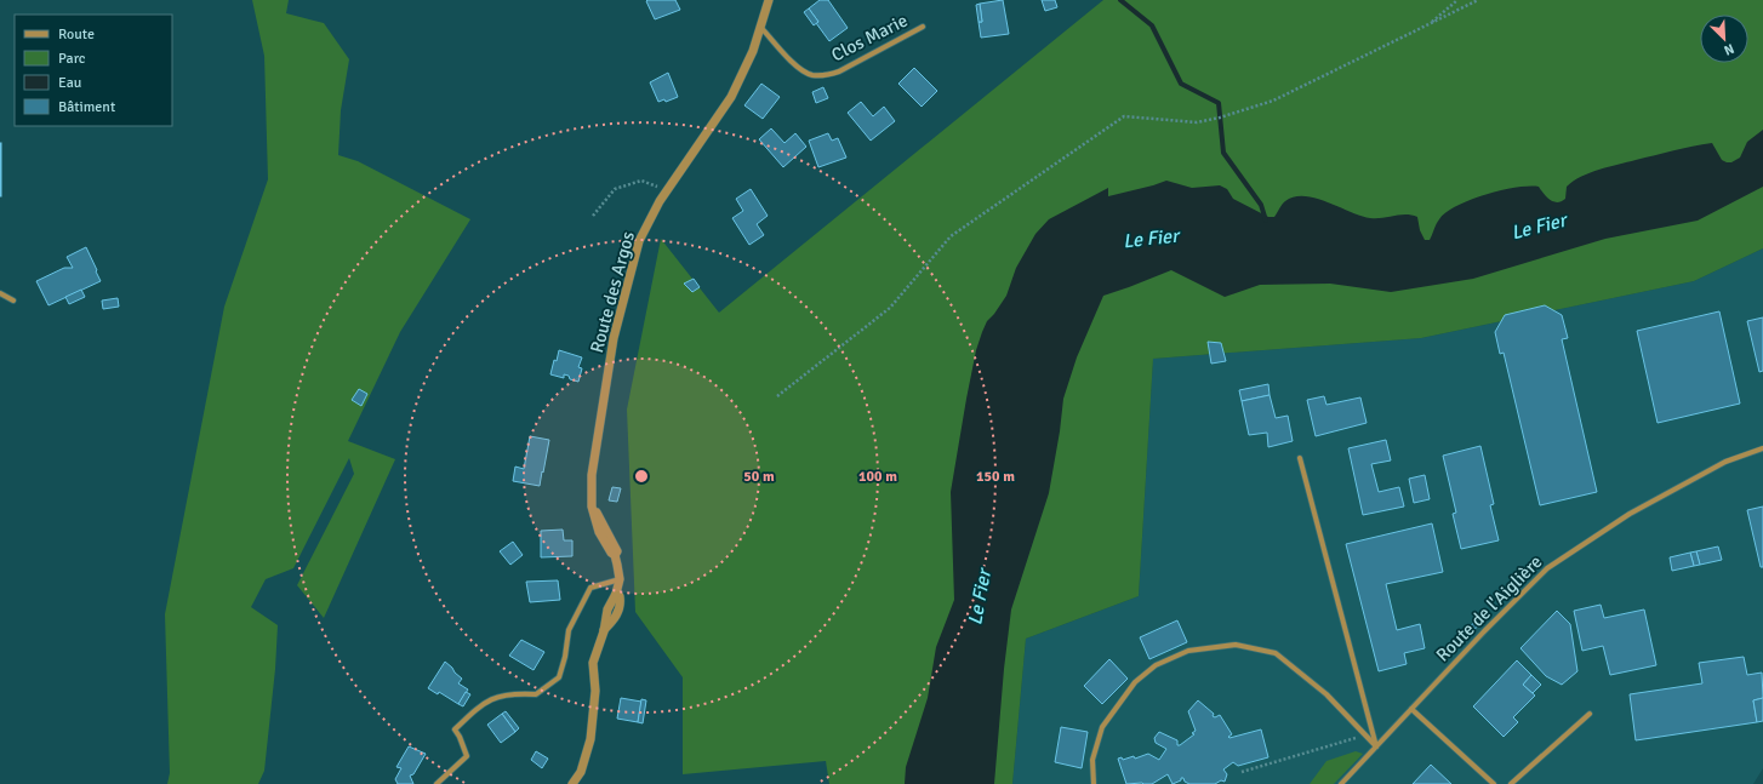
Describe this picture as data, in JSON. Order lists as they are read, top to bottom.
{
  "streets": {
    "street": ["Clos Marie", "Route des Argos", "Route de l'Aiglière"]
  },
  "crossings": [
    ["Clos Marie", "Route des Argos"]
  ],
  "water": ["Le Fier"],
  "legend": [
    "Route",
    "Parc",
    "Eau",
    "Bâtiment"
  ],
  "north": "bottom right",
  "rings": ["50 m", "100 m", "150 m"]
}
